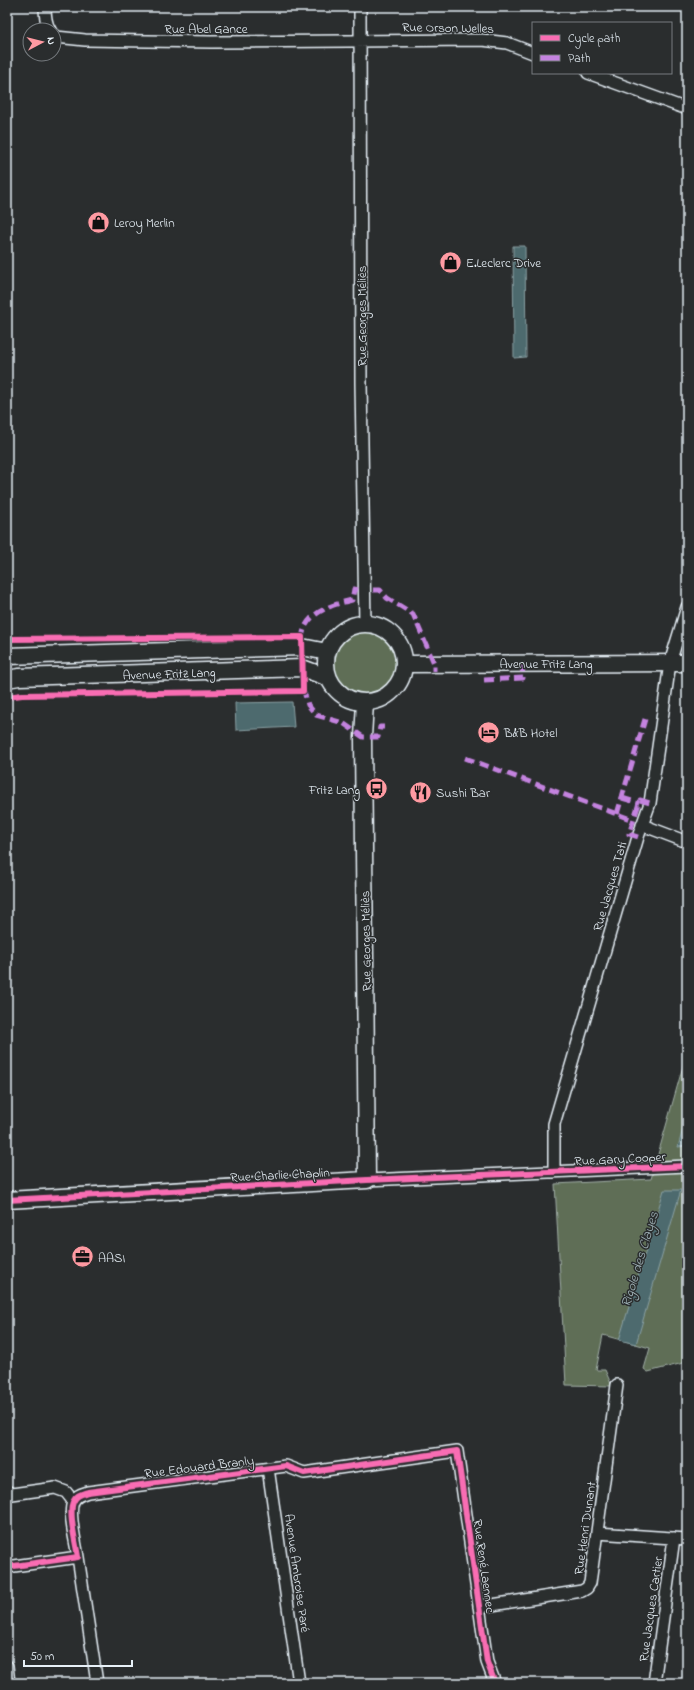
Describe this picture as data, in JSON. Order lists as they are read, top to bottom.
{
  "streets": {
    "street": [
      "Rue Orson Welles",
      "Rue Abel Gance",
      "Rue Georges Méliès",
      "Avenue Fritz Lang",
      "Rue Jacques Tati",
      "Rue Gary Cooper",
      "Rue Charlie Chaplin",
      "Rue Edouard Branly",
      "Rue Henri Dunant",
      "Rue René Laennec",
      "Avenue Ambroise Paré",
      "Rue Jacques Cartier"
    ]
  },
  "crossings": [
    ["Rue Orson Welles", "Rue Abel Gance"],
    ["Rue Orson Welles", "Rue Georges Méliès"],
    ["Rue Abel Gance", "Rue Georges Méliès"],
    ["Rue Georges Méliès", "Avenue Fritz Lang"],
    ["Rue Georges Méliès", "Rue Charlie Chaplin"],
    ["Avenue Fritz Lang", "Rue Jacques Tati"],
    ["Rue Jacques Tati", "Rue Gary Cooper"],
    ["Rue Jacques Tati", "Rue Charlie Chaplin"],
    ["Rue Gary Cooper", "Rue Charlie Chaplin"],
    ["Rue Edouard Branly", "Rue René Laennec"],
    ["Rue Edouard Branly", "Avenue Ambroise Paré"],
    ["Rue Henri Dunant", "Rue René Laennec"]
  ],
  "water": ["Rigole des Clayes"],
  "places": {
    "shop": ["Leroy Merlin", "E.Leclerc Drive"],
    "hotel": ["B&B Hotel"],
    "bus stop": ["Fritz Lang"],
    "restaurant": ["Sushi Bar"],
    "office": ["AASI"]
  },
  "legend": ["Cycle path", "Path"],
  "scale_bar": "50 m",
  "north": "right"
}
